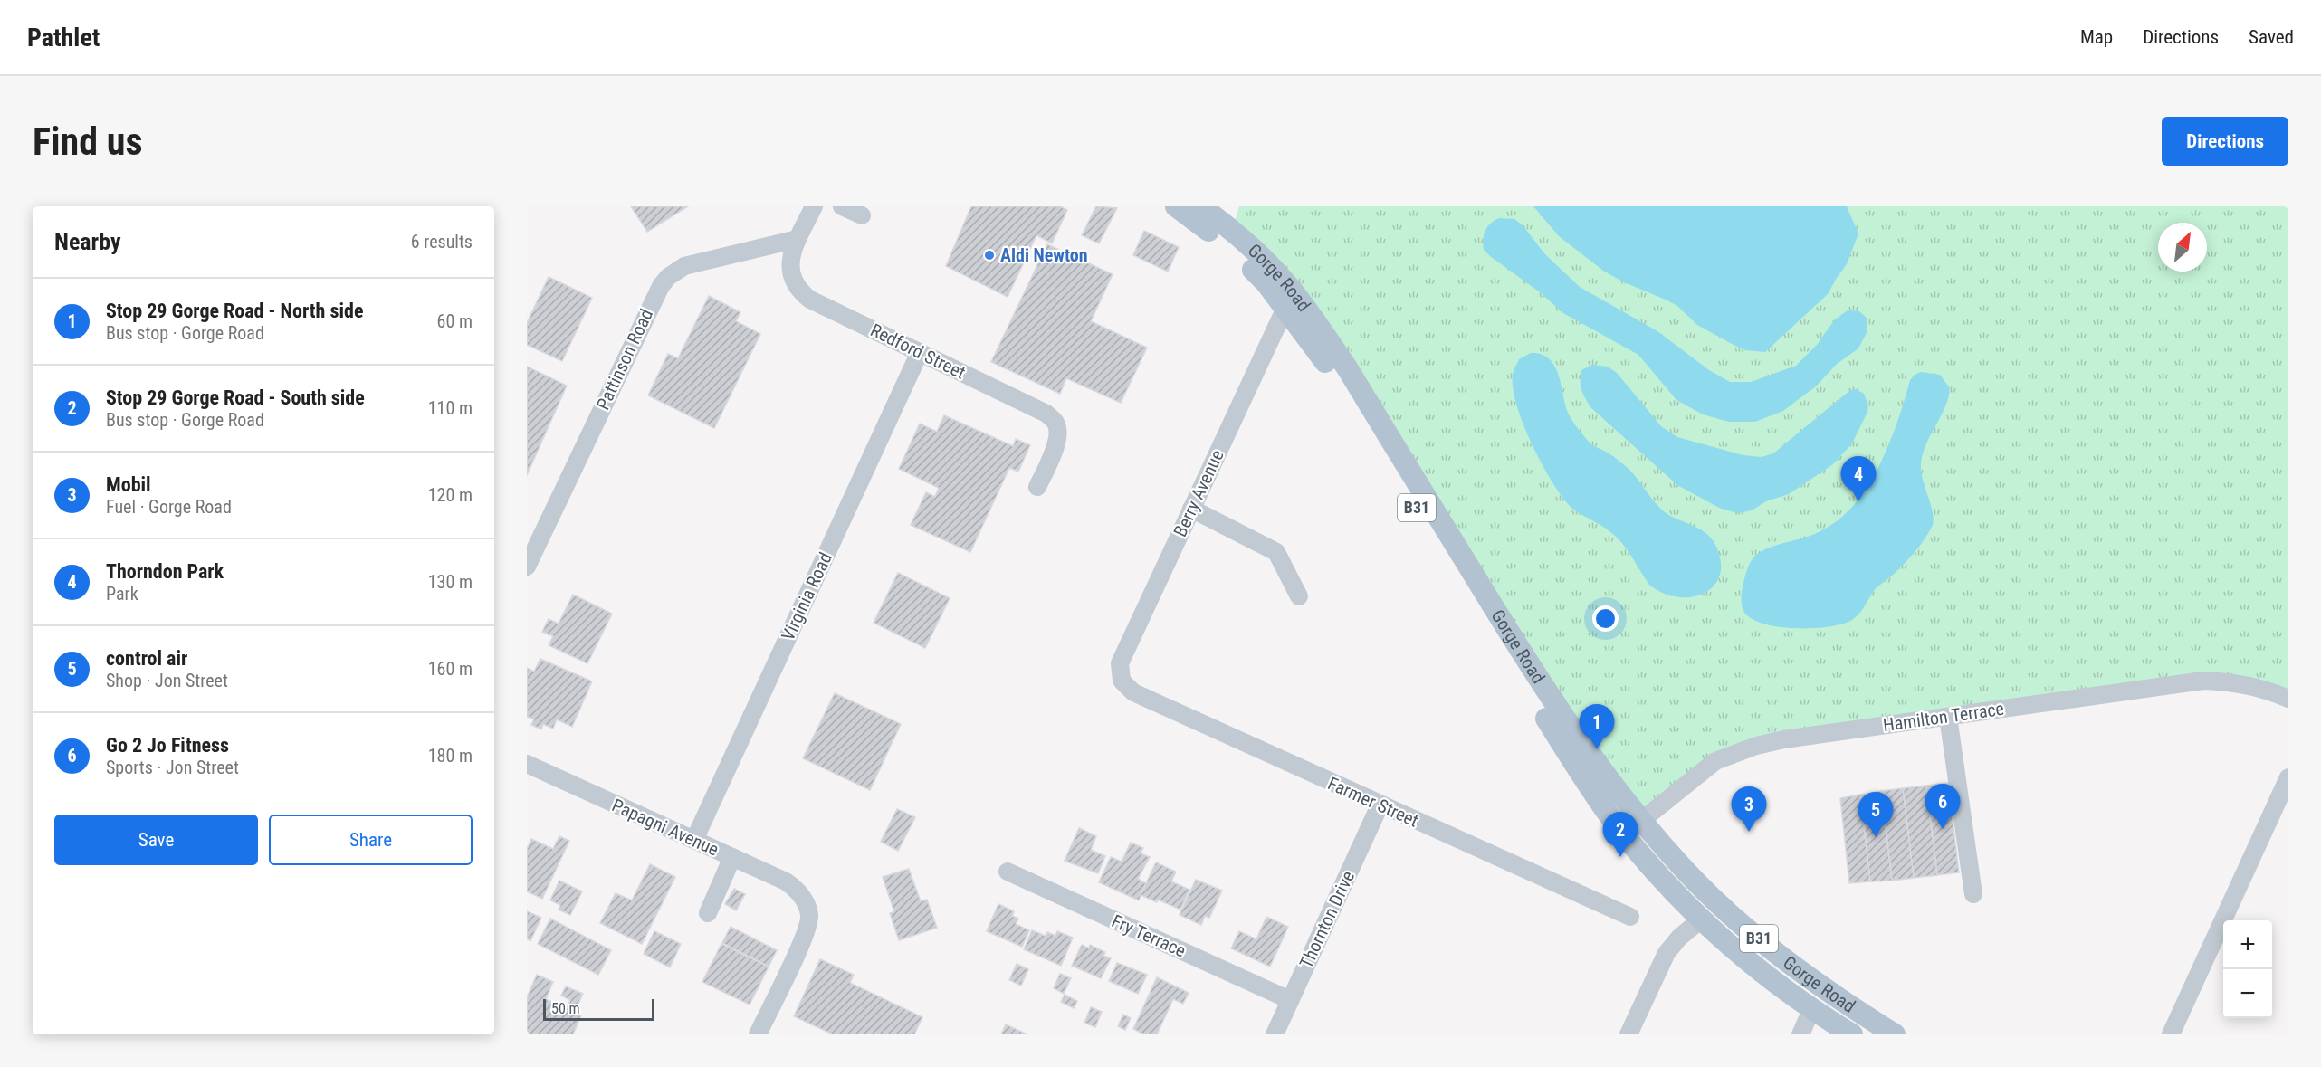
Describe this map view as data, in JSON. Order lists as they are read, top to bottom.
{
  "streets": {
    "main road": ["Gorge Road", "B31"],
    "street": [
      "Redford Street",
      "Pattinson Road",
      "Berry Avenue",
      "Virginia Road",
      "Hamilton Terrace",
      "Farmer Street",
      "Papagni Avenue",
      "Thornton Drive",
      "Fry Terrace"
    ]
  },
  "crossings": [
    ["Gorge Road", "Berry Avenue"],
    ["Gorge Road", "Hamilton Terrace"],
    ["Redford Street", "Pattinson Road"],
    ["Redford Street", "Virginia Road"],
    ["Berry Avenue", "Farmer Street"],
    ["Virginia Road", "Papagni Avenue"],
    ["Farmer Street", "Thornton Drive"],
    ["Thornton Drive", "Fry Terrace"]
  ],
  "places": ["Aldi Newton"],
  "scale_bar": "50 m",
  "north": "top right",
  "page": {
    "header": "Pathlet",
    "nav": ["Map", "Directions", "Saved"],
    "buttons": [
      "Directions",
      ["Save", "Share"]
    ],
    "title": "Find us",
    "heading": ["Nearby", "6 results"],
    "list": [
      {
        "mark": "1",
        "name": "Stop 29 Gorge Road - North side",
        "note": "Bus stop · Gorge Road",
        "value": "60 m"
      },
      {
        "mark": "2",
        "name": "Stop 29 Gorge Road - South side",
        "note": "Bus stop · Gorge Road",
        "value": "110 m"
      },
      {
        "mark": "3",
        "name": "Mobil",
        "note": "Fuel · Gorge Road",
        "value": "120 m"
      },
      {
        "mark": "4",
        "name": "Thorndon Park",
        "note": "Park",
        "value": "130 m"
      },
      {
        "mark": "5",
        "name": "control air",
        "note": "Shop · Jon Street",
        "value": "160 m"
      },
      {
        "mark": "6",
        "name": "Go 2 Jo Fitness",
        "note": "Sports · Jon Street",
        "value": "180 m"
      }
    ],
    "pins": [
      "4",
      "1",
      "6",
      "3",
      "5",
      "2"
    ],
    "map_buttons": ["+", "−"],
    "scale": "50 m"
  }
}
